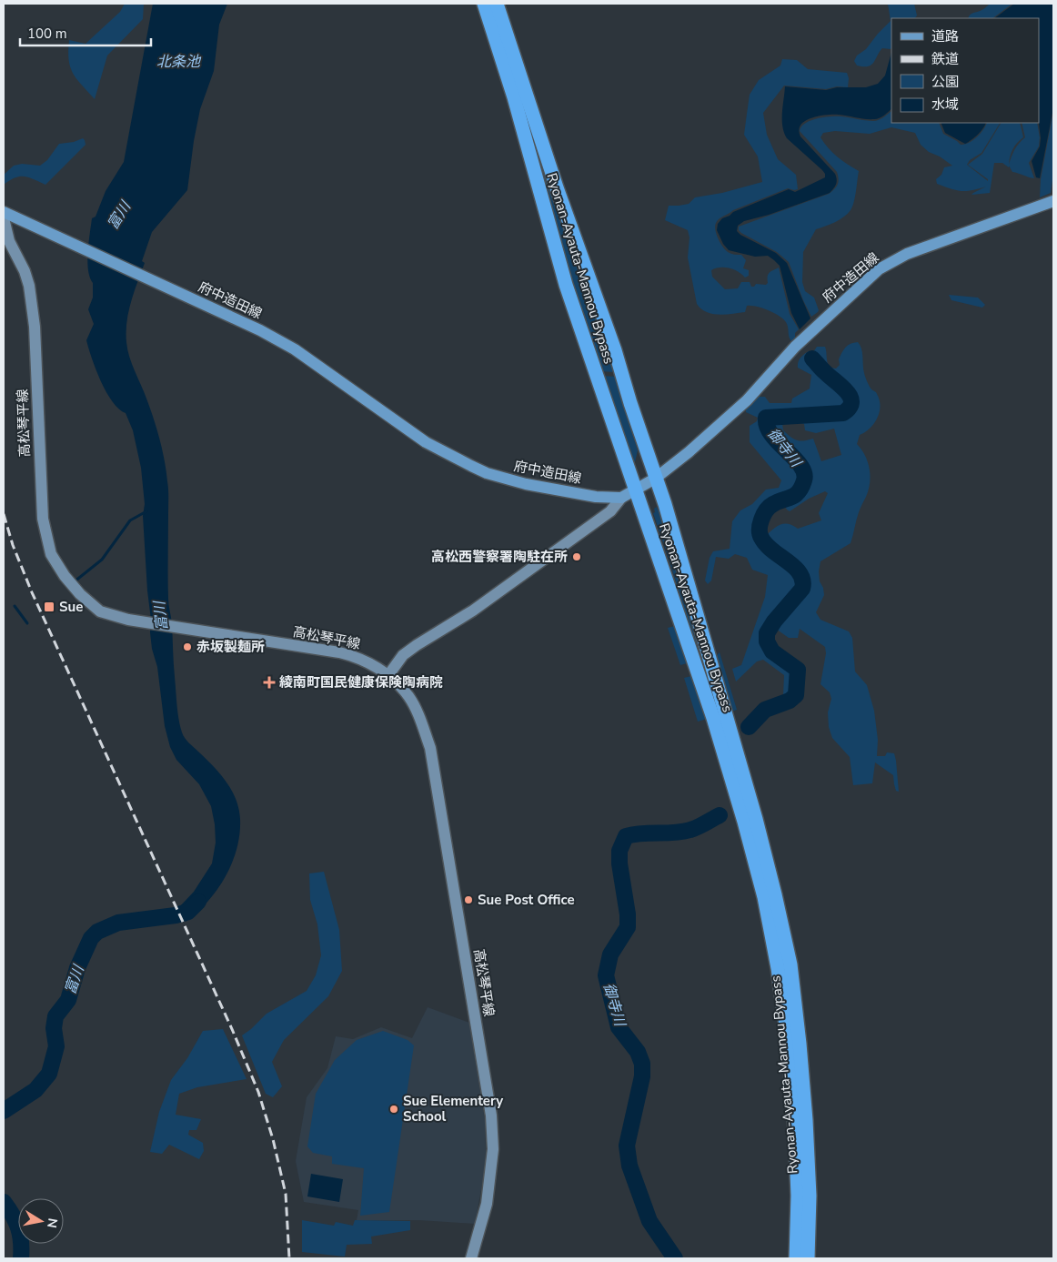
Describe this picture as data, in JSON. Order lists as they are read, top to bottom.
{
  "streets": {
    "highway": ["Ryonan-Ayauta-Mannou Bypass"],
    "main road": ["府中造田線", "高松琴平線"]
  },
  "crossings": [
    ["Ryonan-Ayauta-Mannou Bypass", "府中造田線"]
  ],
  "water": ["北条池", "富川", "御寺川"],
  "places": {
    "other": [
      "高松西警察署陶駐在所",
      "赤坂製麺所",
      "Sue Post Office",
      "Sue Elementery School"
    ],
    "transit": ["Sue"],
    "health": ["綾南町国民健康保険陶病院"]
  },
  "legend": [
    "道路",
    "鉄道",
    "公園",
    "水域"
  ],
  "scale_bar": "100 m",
  "north": "right"
}
